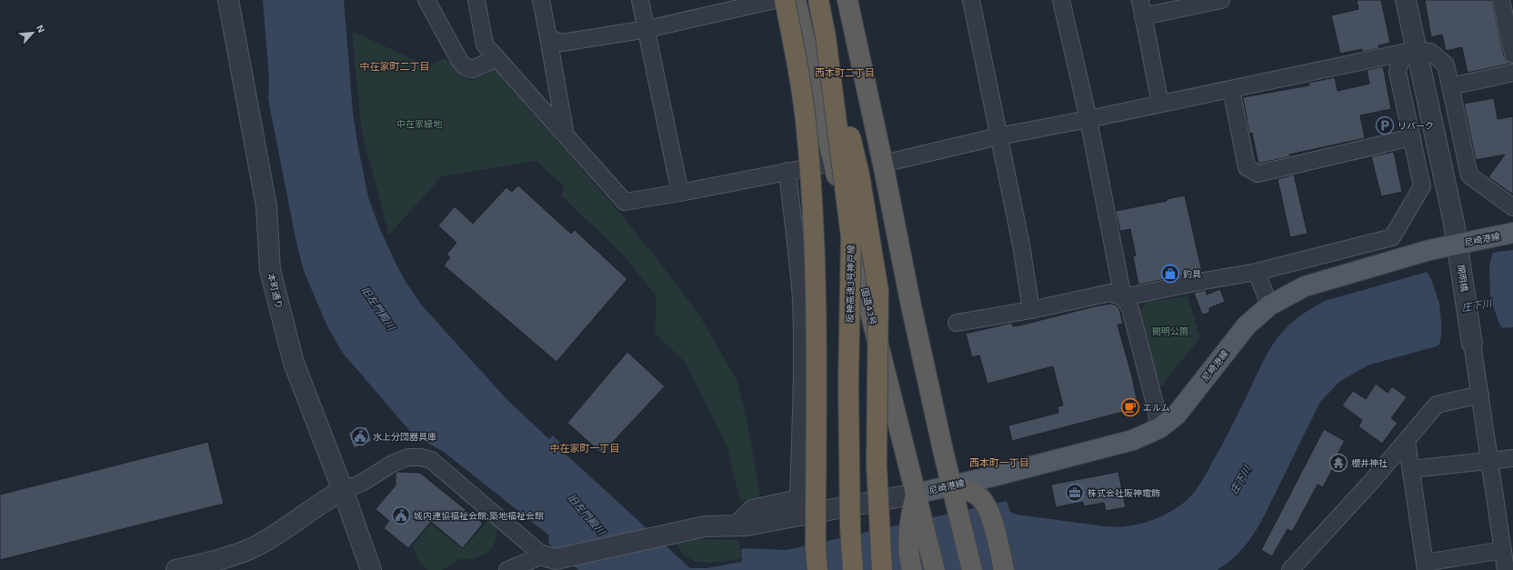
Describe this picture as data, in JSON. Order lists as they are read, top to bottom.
{
  "streets": {
    "highway": ["阪神高速3号神戸線", "国道43号"],
    "main road": ["尼崎港線"],
    "street": ["開明橋", "本町通り"]
  },
  "crossings": [
    ["尼崎港線", "開明橋"],
    ["尼崎港線", "国道43号"]
  ],
  "districts": [
    "中在家町二丁目",
    "西本町二丁目",
    "中在家町一丁目",
    "西本町一丁目"
  ],
  "water": ["庄下川", "旧左門殿川"],
  "parks": ["中在家緑地", "開明公園"],
  "places": {
    "parking": ["リパーク"],
    "shop": ["釣具"],
    "cafe": ["エルム"],
    "public building": ["水上分団器具庫", "城内連協福祉会館;築地福祉会館"],
    "temple": ["櫻井神社"],
    "office": ["株式会社阪神電飾"]
  },
  "north": "top right"
}
